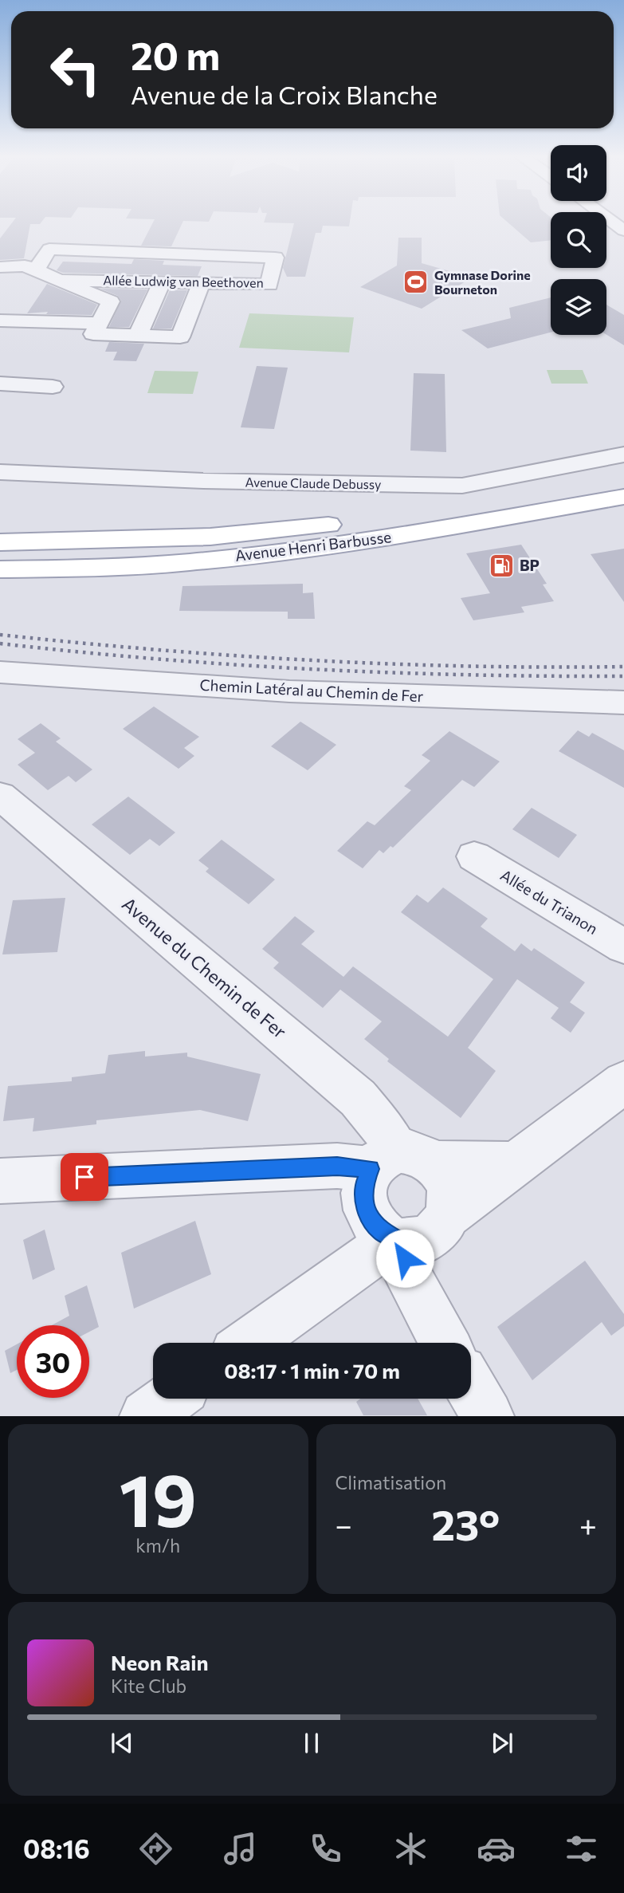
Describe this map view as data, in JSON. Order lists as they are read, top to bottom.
{
  "streets": {
    "main road": ["Avenue Henri Barbusse"],
    "street": [
      "Allée Ludwig van Beethoven",
      "Avenue Claude Debussy",
      "Chemin Latéral au Chemin de Fer",
      "Allée du Trianon",
      "Avenue du Chemin de Fer"
    ]
  },
  "places": {
    "sports": ["Gymnase Dorine Bourneton"],
    "fuel station": ["BP"]
  },
  "page": {
    "turn": ["20 m", "Avenue de la Croix Blanche"],
    "limit": "30",
    "trip": "08:17 · 1 min · 70 m",
    "tile": [
      ["19", "km/h"],
      "Climatisation"
    ],
    "heat": ["−", "23°", "+"],
    "song": ["Neon Rain", "Kite Club"],
    "tabs": "08:16"
  }
}
